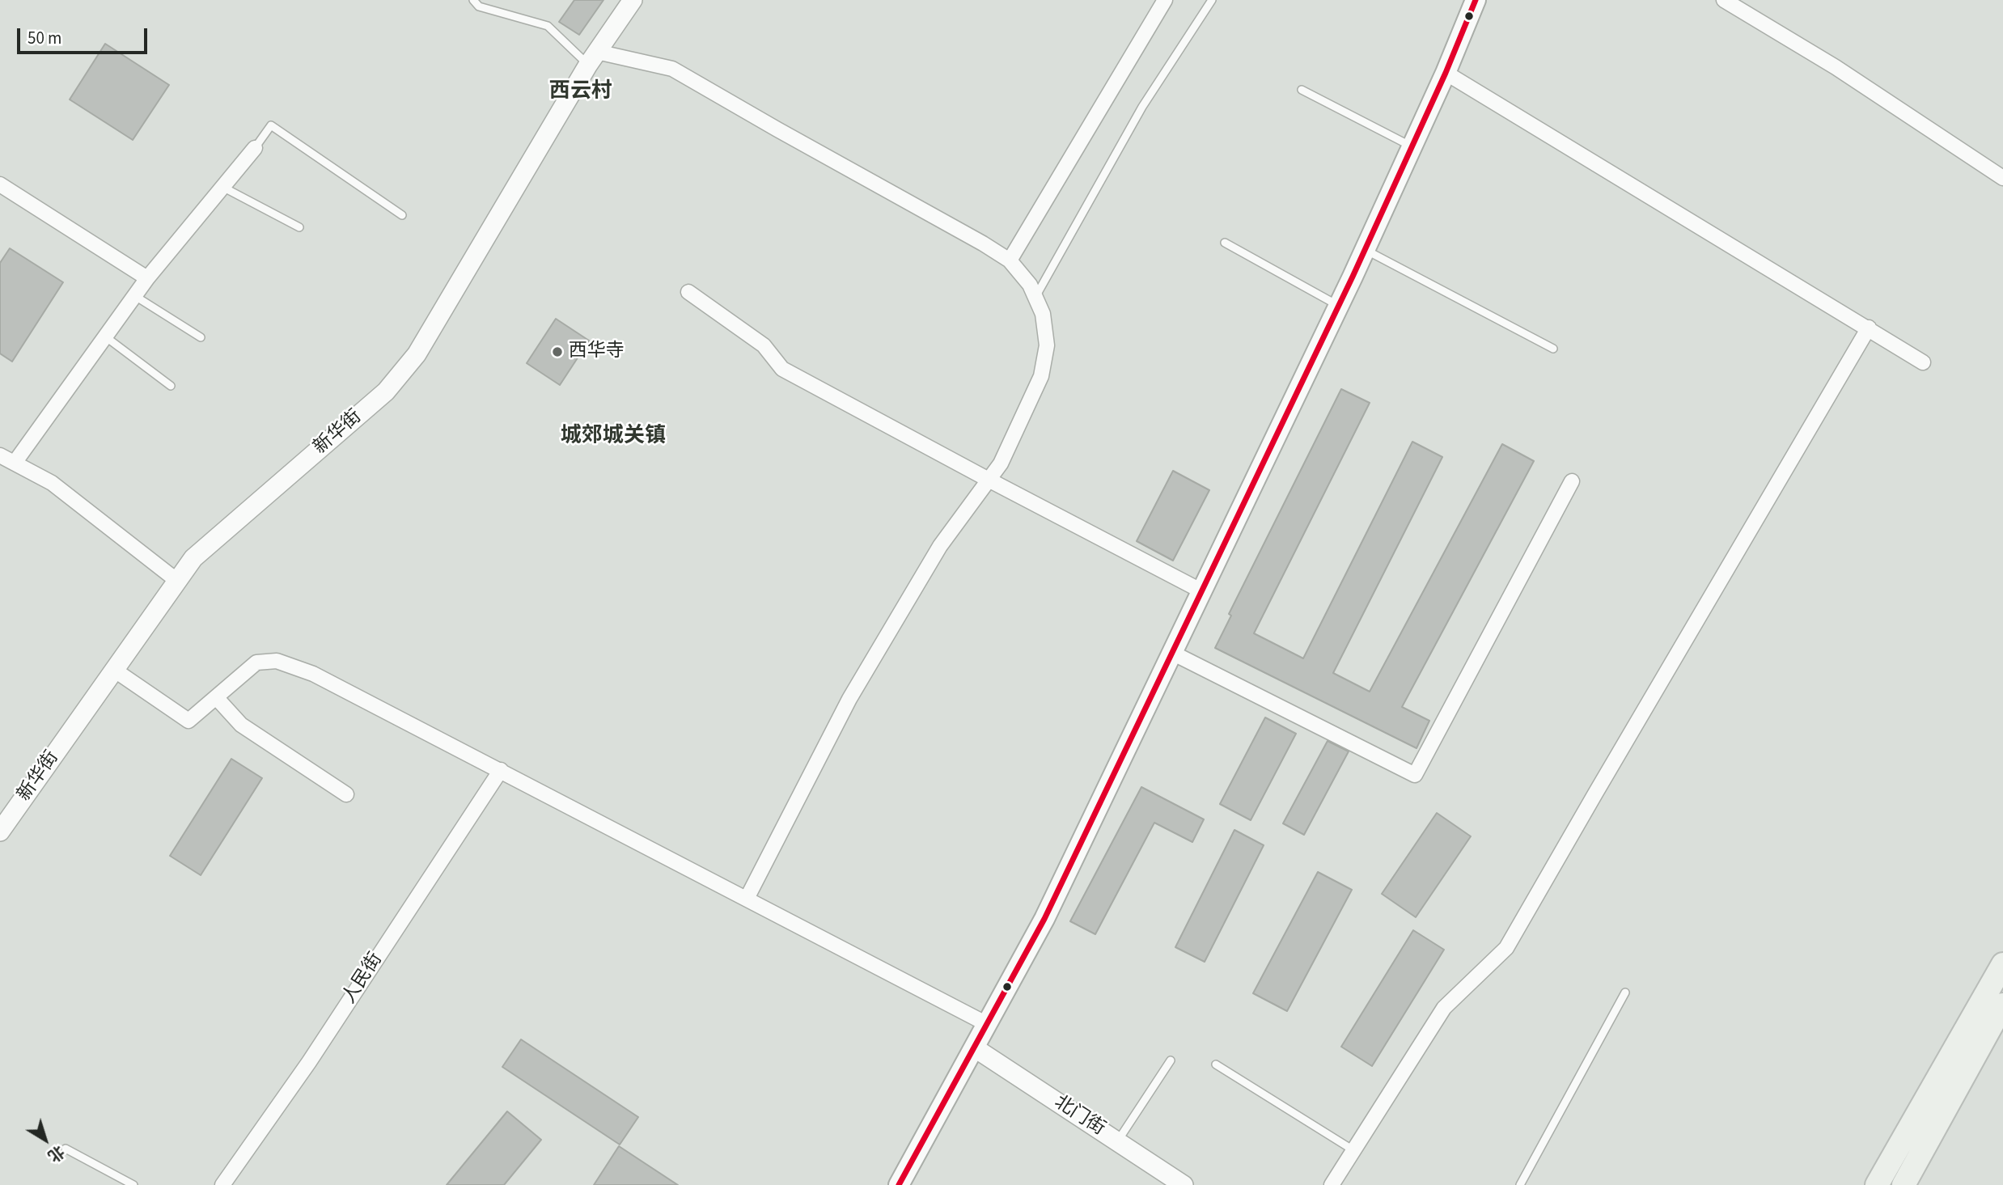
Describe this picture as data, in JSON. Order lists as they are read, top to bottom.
{
  "streets": {
    "street": ["新华街", "人民街", "北门街"]
  },
  "districts": ["西云村", "城郊城关镇"],
  "places": ["西华寺"],
  "scale_bar": "50 m",
  "north": "bottom right"
}
